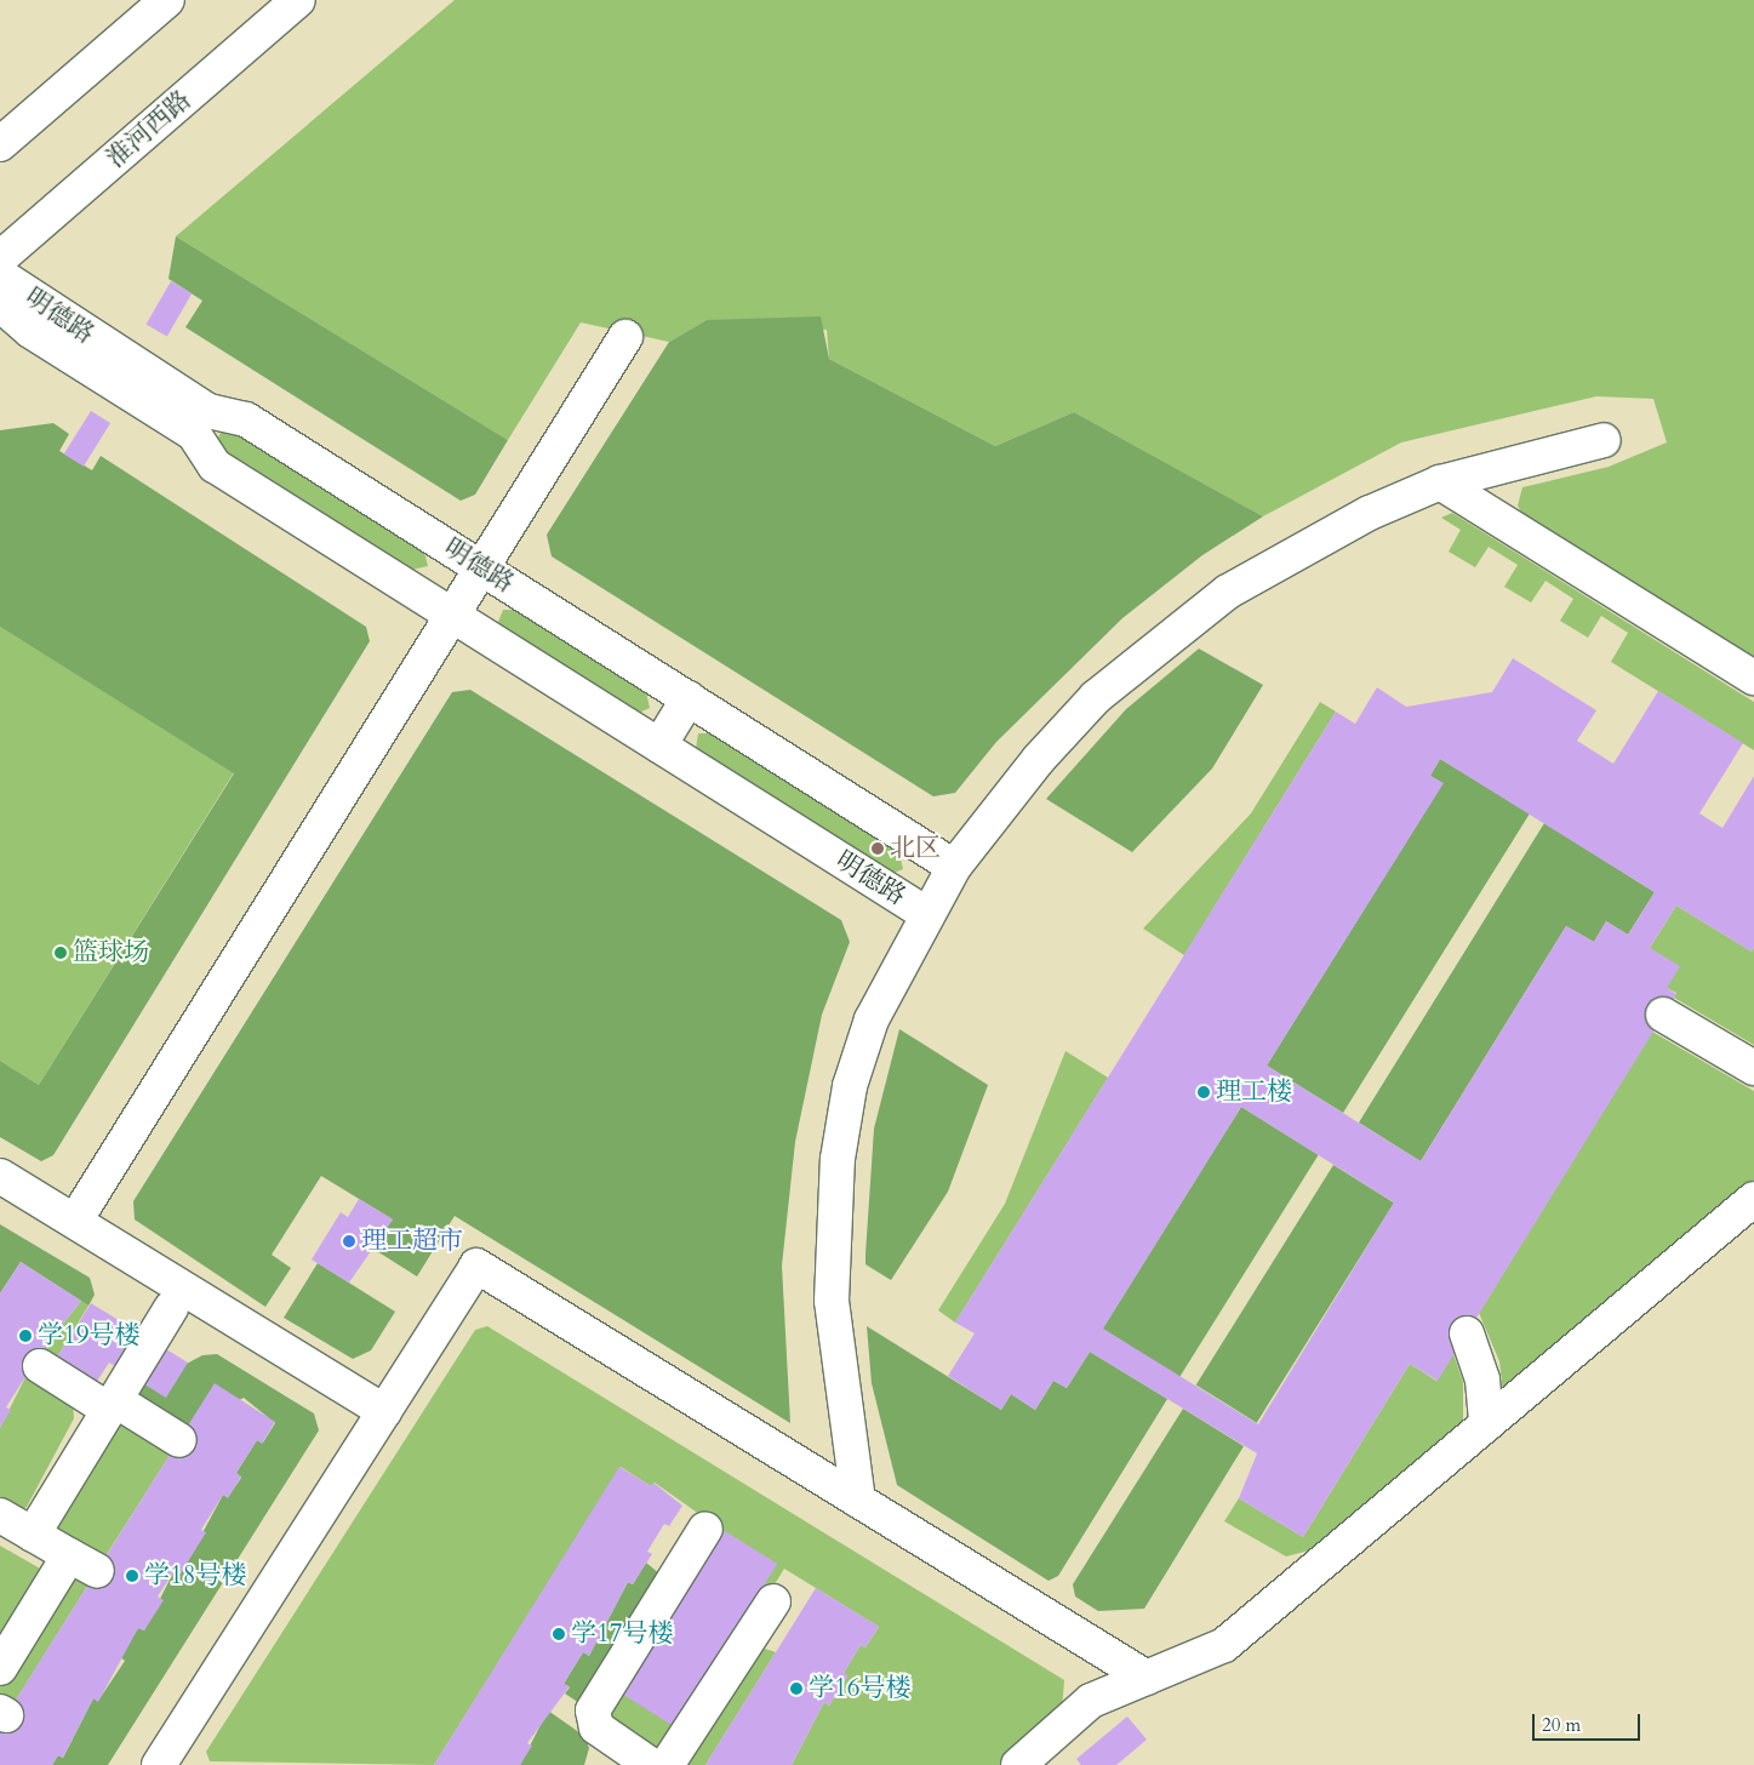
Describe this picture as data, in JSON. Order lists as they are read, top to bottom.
{
  "streets": {
    "main road": ["淮河西路", "明德路"]
  },
  "places": [
    "北区",
    "篮球场",
    "理工楼",
    "理工超市",
    "学19号楼",
    "学18号楼",
    "学17号楼",
    "学16号楼"
  ],
  "scale_bar": "20 m"
}
